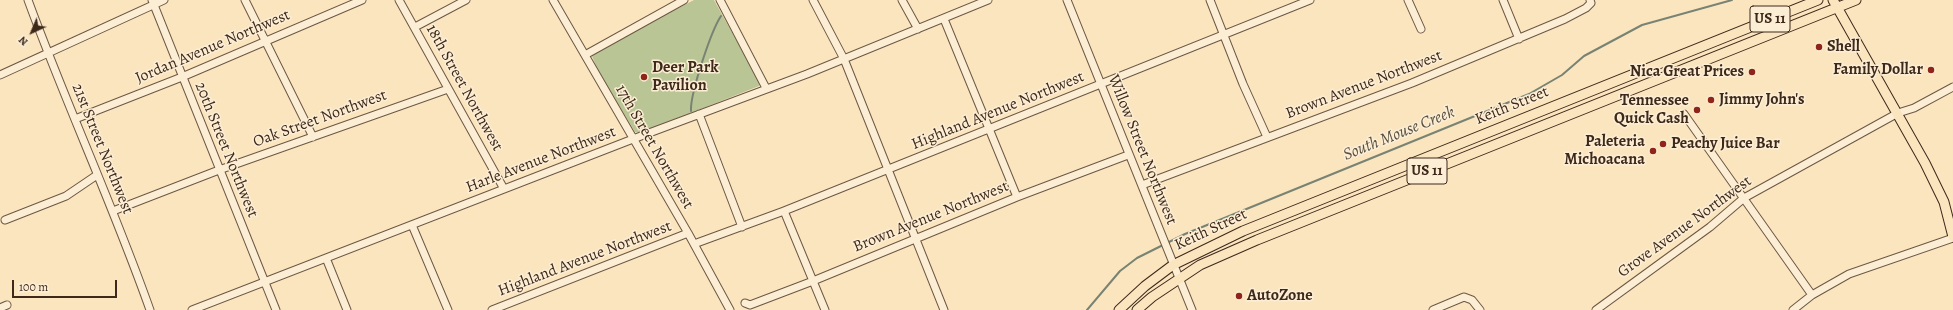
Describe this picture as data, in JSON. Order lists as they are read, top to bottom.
{
  "streets": {
    "main road": ["US 11", "Keith Street"],
    "street": [
      "Jordan Avenue Northwest",
      "Brown Avenue Northwest",
      "18th Street Northwest",
      "Highland Avenue Northwest",
      "Oak Street Northwest",
      "17th Street Northwest",
      "21st Street Northwest",
      "20th Street Northwest",
      "Willow Street Northwest",
      "Harle Avenue Northwest",
      "Grove Avenue Northwest"
    ]
  },
  "crossings": [
    ["US 11", "Keith Street"],
    ["Jordan Avenue Northwest", "21st Street Northwest"],
    ["Jordan Avenue Northwest", "20th Street Northwest"],
    ["Brown Avenue Northwest", "Willow Street Northwest"],
    ["18th Street Northwest", "Oak Street Northwest"],
    ["18th Street Northwest", "Harle Avenue Northwest"],
    ["Keith Street", "Willow Street Northwest"],
    ["Highland Avenue Northwest", "17th Street Northwest"],
    ["Highland Avenue Northwest", "Willow Street Northwest"],
    ["Oak Street Northwest", "21st Street Northwest"],
    ["Oak Street Northwest", "20th Street Northwest"],
    ["17th Street Northwest", "Harle Avenue Northwest"],
    ["20th Street Northwest", "Harle Avenue Northwest"]
  ],
  "water": ["South Mouse Creek"],
  "places": [
    "Shell",
    "Family Dollar",
    "Nica Great Prices",
    "Deer Park Pavilion",
    "Jimmy John's",
    "Tennessee Quick Cash",
    "Peachy Juice Bar",
    "Paleteria Michoacana",
    "AutoZone"
  ],
  "scale_bar": "100 m",
  "north": "bottom left"
}
